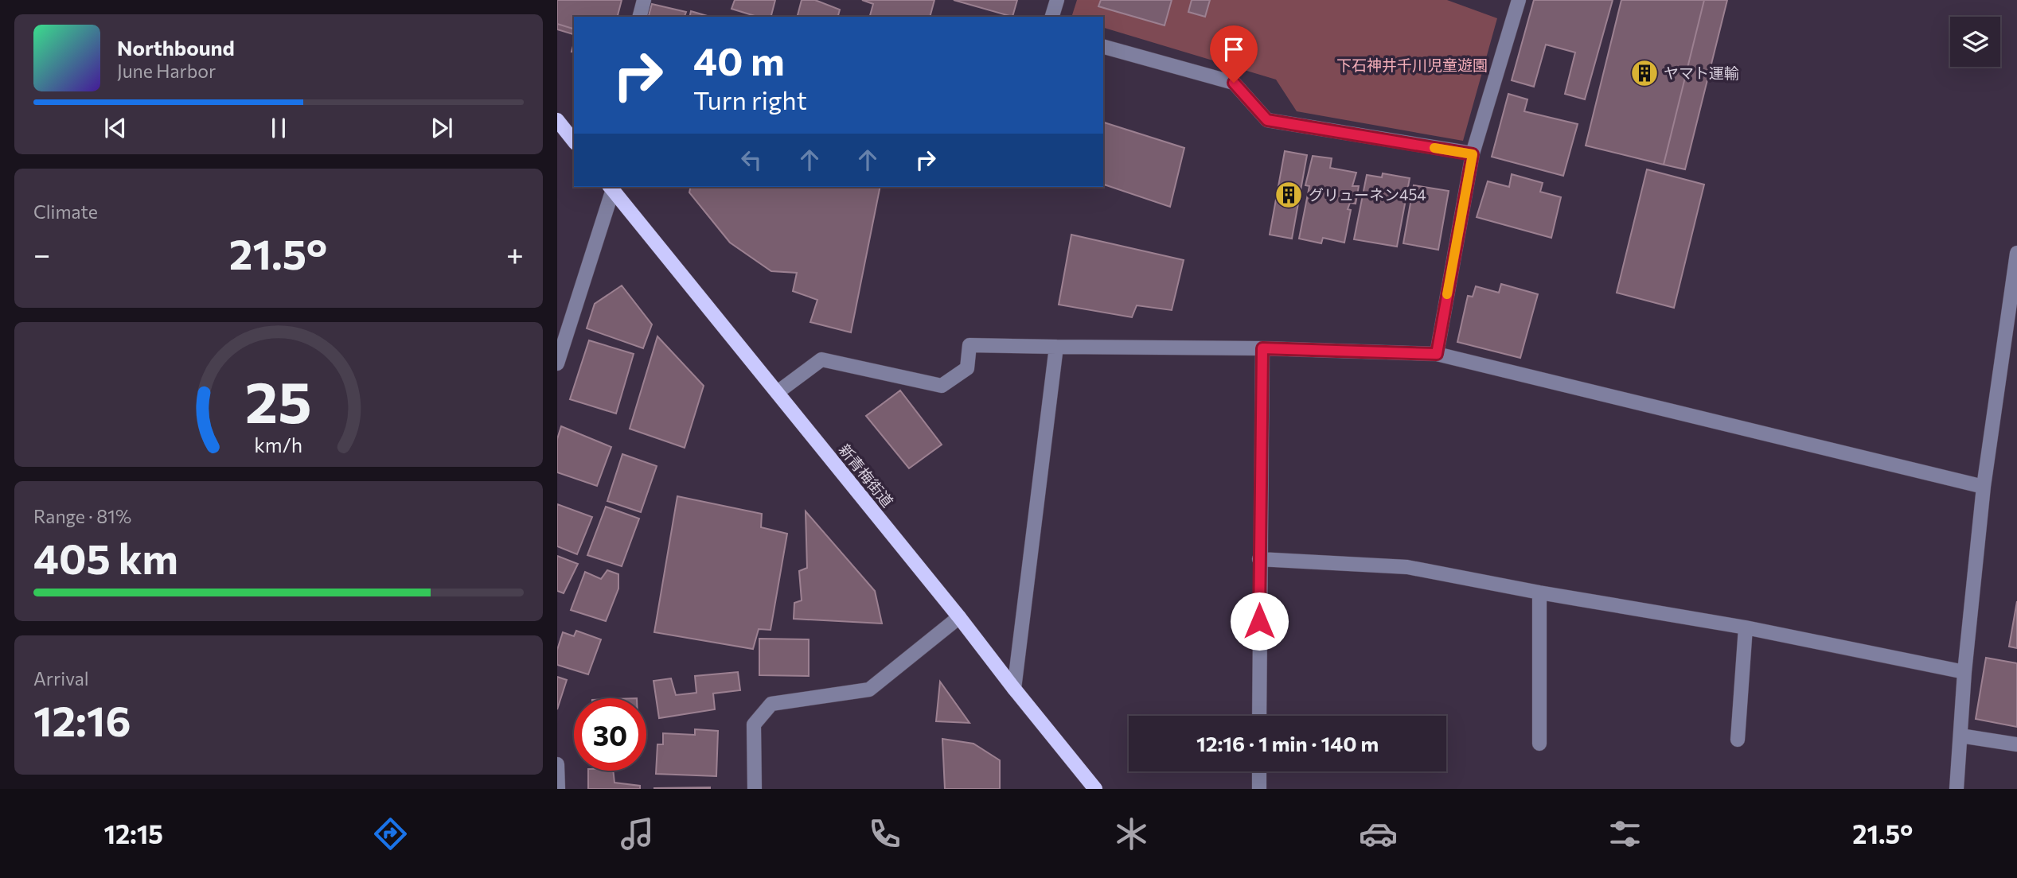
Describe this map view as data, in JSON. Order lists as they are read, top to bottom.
{
  "streets": {
    "main road": ["新青梅街道"]
  },
  "parks": ["下石神井千川児童遊園"],
  "places": {
    "building": ["ヤマト運輸", "グリューネン454"]
  },
  "page": {
    "turn": ["40 m", "Turn right"],
    "song": ["Northbound", "June Harbor"],
    "tile": [
      "Climate",
      ["Range · 81%", "405 km"],
      ["Arrival", "12:16"]
    ],
    "heat": ["−", "21.5°", "+"],
    "limit": "30",
    "trip": "12:16 · 1 min · 140 m",
    "tabs": ["12:15", "21.5°"],
    "gauge": ["25", "km/h"]
  }
}
